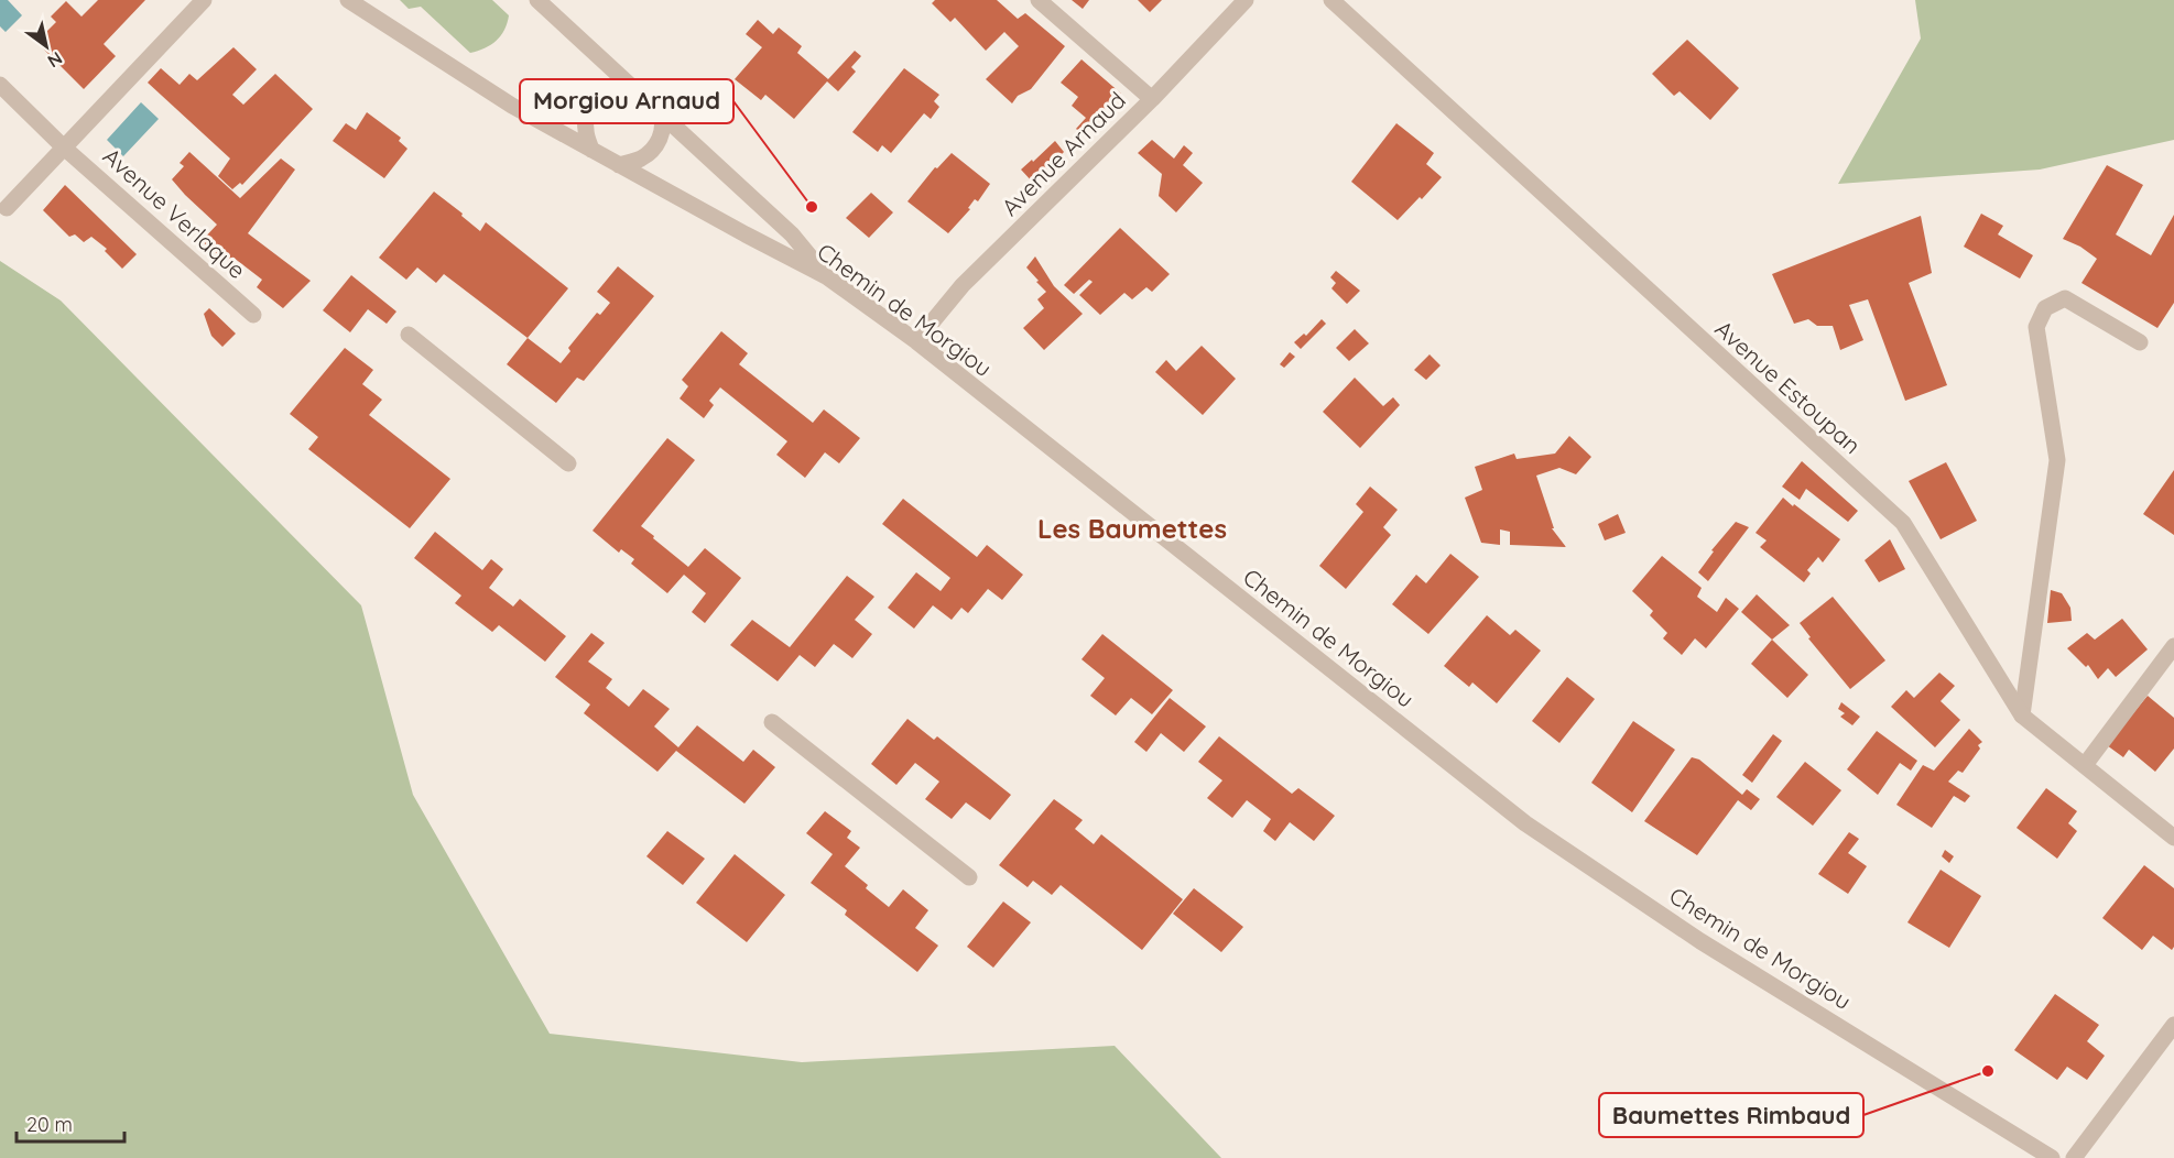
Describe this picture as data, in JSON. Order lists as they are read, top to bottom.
{
  "streets": {
    "street": [
      "Avenue Arnaud",
      "Avenue Verlaque",
      "Chemin de Morgiou",
      "Avenue Estoupan"
    ]
  },
  "crossings": [
    ["Avenue Arnaud", "Chemin de Morgiou"]
  ],
  "districts": ["Les Baumettes"],
  "places": ["Morgiou Arnaud", "Baumettes Rimbaud"],
  "scale_bar": "20 m",
  "north": "bottom right"
}
